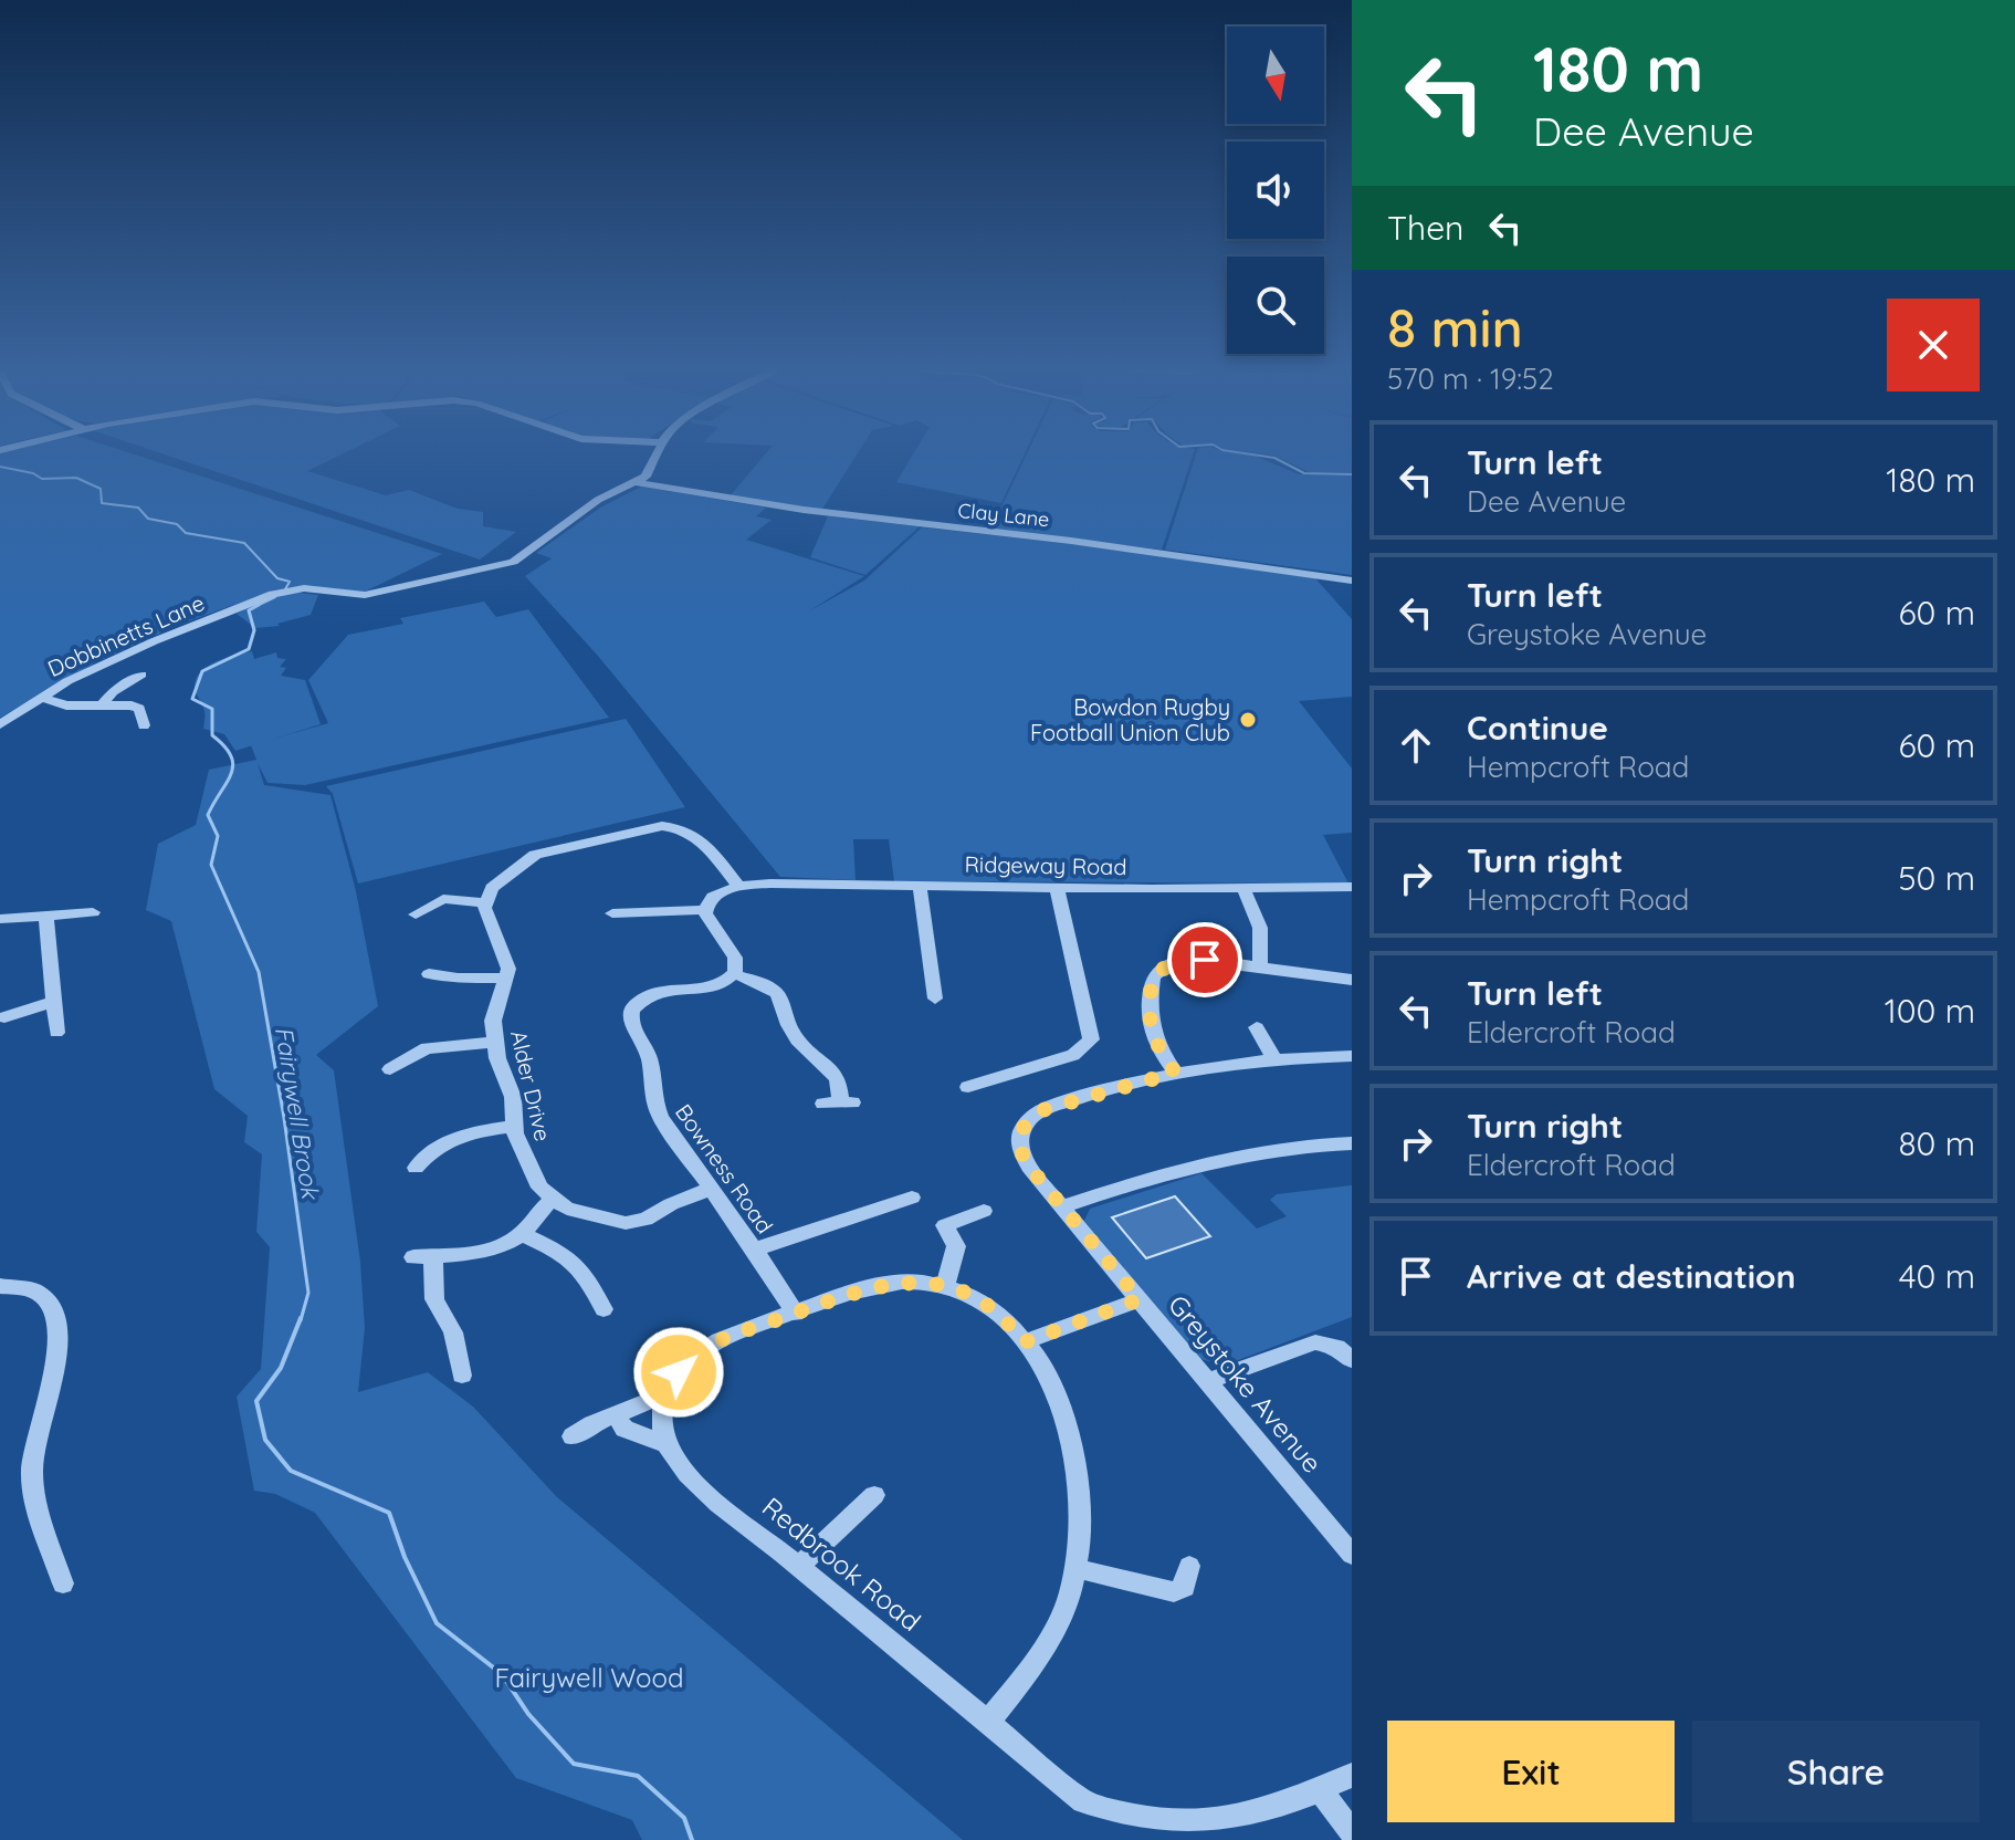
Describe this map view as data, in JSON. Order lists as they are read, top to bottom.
{
  "streets": {
    "street": [
      "Clay Lane",
      "Dobbinetts Lane",
      "Ridgeway Road",
      "Alder Drive",
      "Bowness Road",
      "Greystoke Avenue",
      "Redbrook Road"
    ]
  },
  "crossings": [
    ["Clay Lane", "Dobbinetts Lane"]
  ],
  "water": ["Fairywell Brook"],
  "parks": ["Fairywell Wood"],
  "places": ["Bowdon Rugby Football Union Club"],
  "north": "bottom",
  "page": {
    "turn": ["180 m", "Dee Avenue"],
    "then": "Then",
    "heading": ["8 min", "570 m · 19:52"],
    "list": [
      {
        "name": "Turn left",
        "note": "Dee Avenue",
        "value": "180 m"
      },
      {
        "name": "Turn left",
        "note": "Greystoke Avenue",
        "value": "60 m"
      },
      {
        "name": "Continue",
        "note": "Hempcroft Road",
        "value": "60 m"
      },
      {
        "name": "Turn right",
        "note": "Hempcroft Road",
        "value": "50 m"
      },
      {
        "name": "Turn left",
        "note": "Eldercroft Road",
        "value": "100 m"
      },
      {
        "name": "Turn right",
        "note": "Eldercroft Road",
        "value": "80 m"
      },
      {
        "name": "Arrive at destination",
        "value": "40 m"
      }
    ],
    "buttons": ["Exit", "Share"]
  }
}
